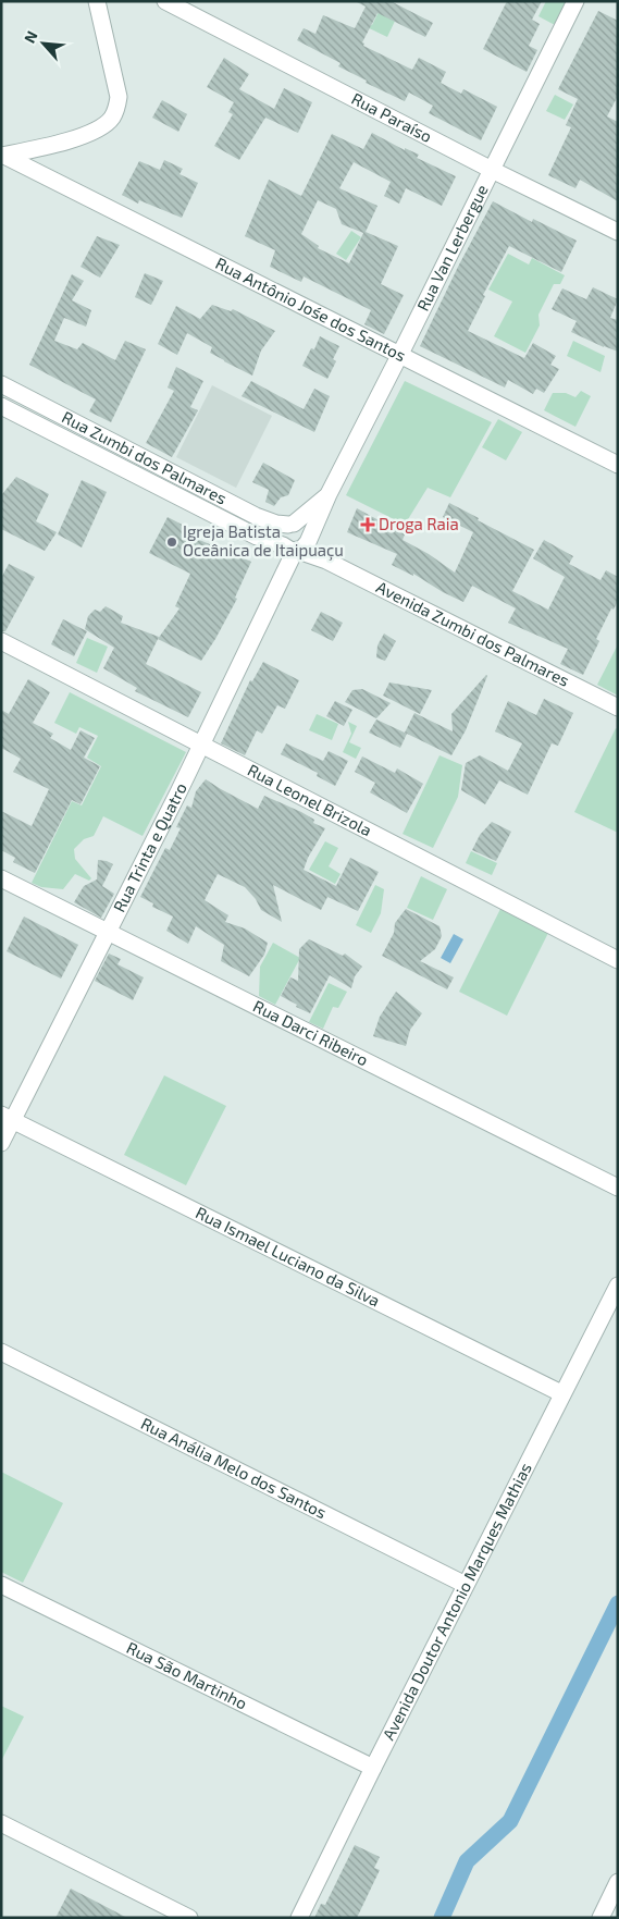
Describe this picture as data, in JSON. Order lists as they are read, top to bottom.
{
  "streets": {
    "street": [
      "Rua Paraíso",
      "Rua Van Lerbergue",
      "Rua Antônio Jośe dos Santos",
      "Rua Zumbi dos Palmares",
      "Avenida Zumbi dos Palmares",
      "Rua Leonel Brizola",
      "Rua Trinta e Quatro",
      "Rua Darci Ribeiro",
      "Rua Ismael Luciano da Silva",
      "Rua Anália Melo dos Santos",
      "Avenida Doutor Antonio Marques Mathias",
      "Rua São Martinho"
    ]
  },
  "crossings": [
    ["Rua Paraíso", "Rua Van Lerbergue"],
    ["Rua Van Lerbergue", "Rua Antônio Jośe dos Santos"],
    ["Rua Van Lerbergue", "Rua Zumbi dos Palmares"],
    ["Rua Van Lerbergue", "Avenida Zumbi dos Palmares"],
    ["Rua Van Lerbergue", "Rua Trinta e Quatro"],
    ["Rua Zumbi dos Palmares", "Avenida Zumbi dos Palmares"],
    ["Rua Zumbi dos Palmares", "Rua Trinta e Quatro"],
    ["Avenida Zumbi dos Palmares", "Rua Trinta e Quatro"],
    ["Rua Leonel Brizola", "Rua Trinta e Quatro"],
    ["Rua Trinta e Quatro", "Rua Darci Ribeiro"],
    ["Rua Trinta e Quatro", "Rua Ismael Luciano da Silva"],
    ["Rua Ismael Luciano da Silva", "Avenida Doutor Antonio Marques Mathias"],
    ["Rua Anália Melo dos Santos", "Avenida Doutor Antonio Marques Mathias"],
    ["Avenida Doutor Antonio Marques Mathias", "Rua São Martinho"]
  ],
  "places": {
    "health": ["Droga Raia"],
    "other": ["Igreja Batista Oceânica de Itaipuaçu"]
  },
  "north": "top left"
}
